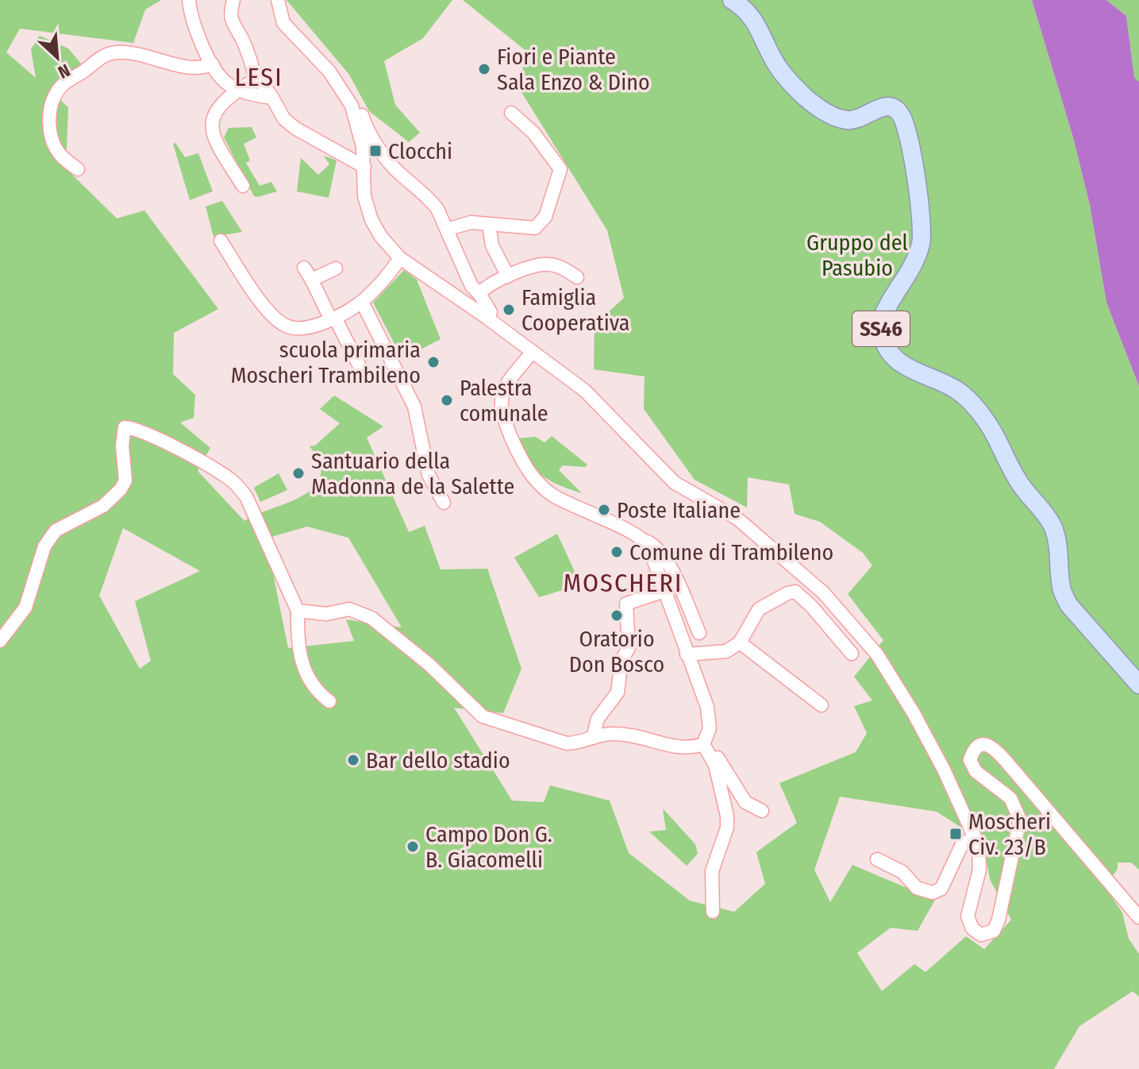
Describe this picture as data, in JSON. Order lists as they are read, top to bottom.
{
  "streets": {
    "main road": ["SS46"]
  },
  "districts": ["LESI", "MOSCHERI"],
  "parks": ["Gruppo del Pasubio"],
  "places": {
    "other": [
      "Fiori e Piante Sala Enzo & Dino",
      "Famiglia Cooperativa",
      "scuola primaria Moscheri Trambileno",
      "Palestra comunale",
      "Santuario della Madonna de la Salette",
      "Poste Italiane",
      "Comune di Trambileno",
      "Oratorio Don Bosco",
      "Bar dello stadio",
      "Campo Don G. B. Giacomelli"
    ],
    "transit": ["Clocchi", "Moscheri Civ. 23/B"]
  },
  "north": "bottom right"
}
